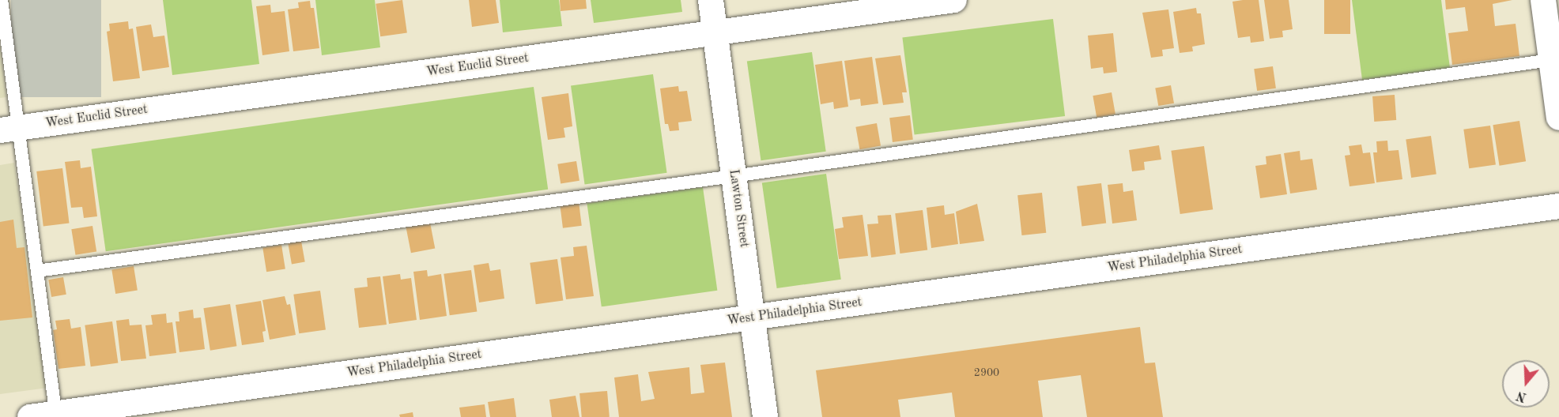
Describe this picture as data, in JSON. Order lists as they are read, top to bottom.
{
  "streets": {
    "street": ["West Euclid Street", "Lawton Street", "West Philadelphia Street"]
  },
  "crossings": [
    ["West Euclid Street", "Lawton Street"],
    ["Lawton Street", "West Philadelphia Street"]
  ],
  "house_numbers": ["2900"],
  "north": "bottom"
}
